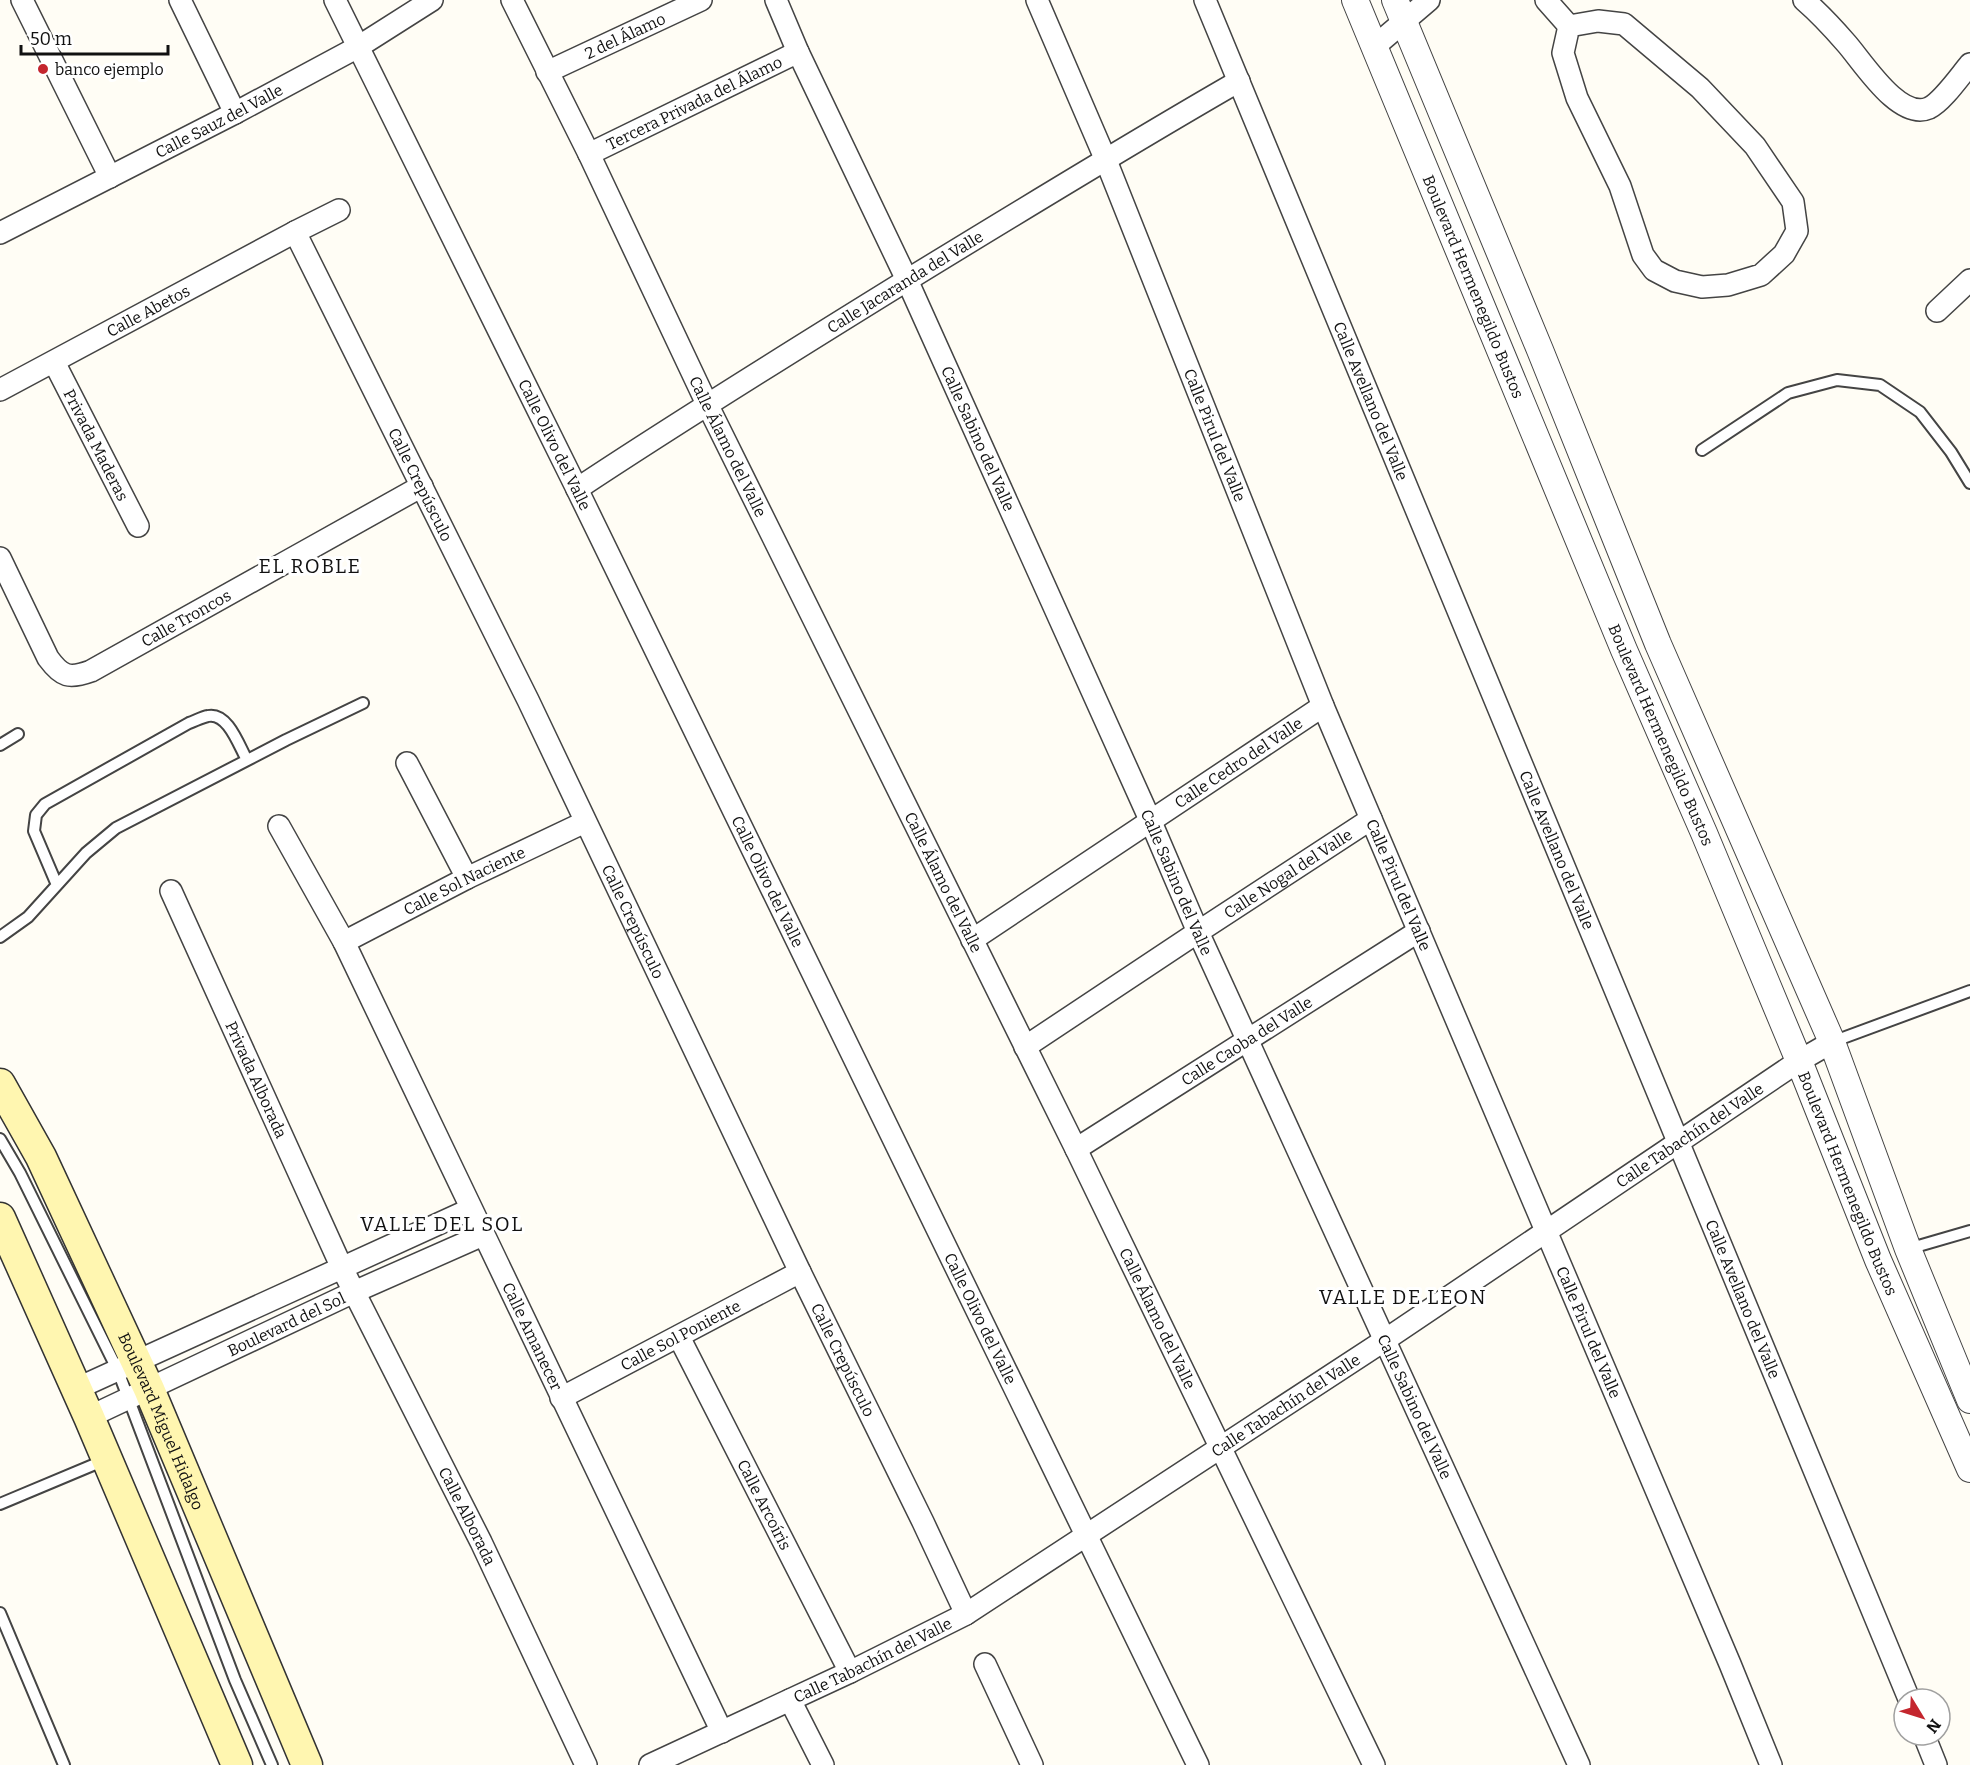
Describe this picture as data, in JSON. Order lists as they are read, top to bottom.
{
  "streets": {
    "main road": ["Boulevard Miguel Hidalgo"],
    "street": [
      "2 del Álamo",
      "Tercera Privada del Álamo",
      "Calle Sauz del Valle",
      "Calle Jacaranda del Valle",
      "Boulevard Hermenegildo Bustos",
      "Calle Abetos",
      "Calle Avellano del Valle",
      "Calle Pirul del Valle",
      "Calle Sabino del Valle",
      "Privada Maderas",
      "Calle Olivo del Valle",
      "Calle Álamo del Valle",
      "Calle Crepúsculo",
      "Calle Troncos",
      "Calle Cedro del Valle",
      "Calle Nogal del Valle",
      "Calle Sol Naciente",
      "Calle Caoba del Valle",
      "Privada Alborada",
      "Calle Tabachín del Valle",
      "Boulevard del Sol",
      "Calle Sol Poniente",
      "Calle Amanecer",
      "Calle Arcoíris",
      "Calle Alborada"
    ]
  },
  "crossings": [
    ["2 del Álamo", "Calle Álamo del Valle"],
    ["Tercera Privada del Álamo", "Calle Sabino del Valle"],
    ["Tercera Privada del Álamo", "Calle Álamo del Valle"],
    ["Calle Sauz del Valle", "Calle Olivo del Valle"],
    ["Calle Jacaranda del Valle", "Calle Avellano del Valle"],
    ["Calle Jacaranda del Valle", "Calle Pirul del Valle"],
    ["Calle Jacaranda del Valle", "Calle Sabino del Valle"],
    ["Calle Jacaranda del Valle", "Calle Olivo del Valle"],
    ["Calle Jacaranda del Valle", "Calle Álamo del Valle"],
    ["Boulevard Hermenegildo Bustos", "Calle Tabachín del Valle"],
    ["Calle Abetos", "Privada Maderas"],
    ["Calle Abetos", "Calle Crepúsculo"],
    ["Calle Avellano del Valle", "Calle Tabachín del Valle"],
    ["Calle Pirul del Valle", "Calle Cedro del Valle"],
    ["Calle Pirul del Valle", "Calle Nogal del Valle"],
    ["Calle Pirul del Valle", "Calle Caoba del Valle"],
    ["Calle Pirul del Valle", "Calle Tabachín del Valle"],
    ["Calle Sabino del Valle", "Calle Cedro del Valle"],
    ["Calle Sabino del Valle", "Calle Nogal del Valle"],
    ["Calle Sabino del Valle", "Calle Caoba del Valle"],
    ["Calle Sabino del Valle", "Calle Tabachín del Valle"],
    ["Calle Olivo del Valle", "Calle Tabachín del Valle"],
    ["Calle Álamo del Valle", "Calle Cedro del Valle"],
    ["Calle Álamo del Valle", "Calle Nogal del Valle"],
    ["Calle Álamo del Valle", "Calle Caoba del Valle"],
    ["Calle Álamo del Valle", "Calle Tabachín del Valle"],
    ["Calle Crepúsculo", "Calle Troncos"],
    ["Calle Crepúsculo", "Calle Sol Naciente"],
    ["Calle Crepúsculo", "Calle Tabachín del Valle"],
    ["Calle Crepúsculo", "Calle Sol Poniente"],
    ["Calle Sol Naciente", "Calle Amanecer"],
    ["Privada Alborada", "Boulevard del Sol"],
    ["Privada Alborada", "Calle Alborada"],
    ["Calle Tabachín del Valle", "Calle Amanecer"],
    ["Calle Tabachín del Valle", "Calle Arcoíris"],
    ["Boulevard del Sol", "Calle Amanecer"],
    ["Boulevard del Sol", "Boulevard Miguel Hidalgo"],
    ["Boulevard del Sol", "Calle Alborada"],
    ["Calle Sol Poniente", "Calle Amanecer"],
    ["Calle Sol Poniente", "Calle Arcoíris"]
  ],
  "districts": ["EL ROBLE", "VALLE DEL SOL", "VALLE DE LEON"],
  "places": ["banco ejemplo"],
  "scale_bar": "50 m",
  "north": "bottom right"
}
